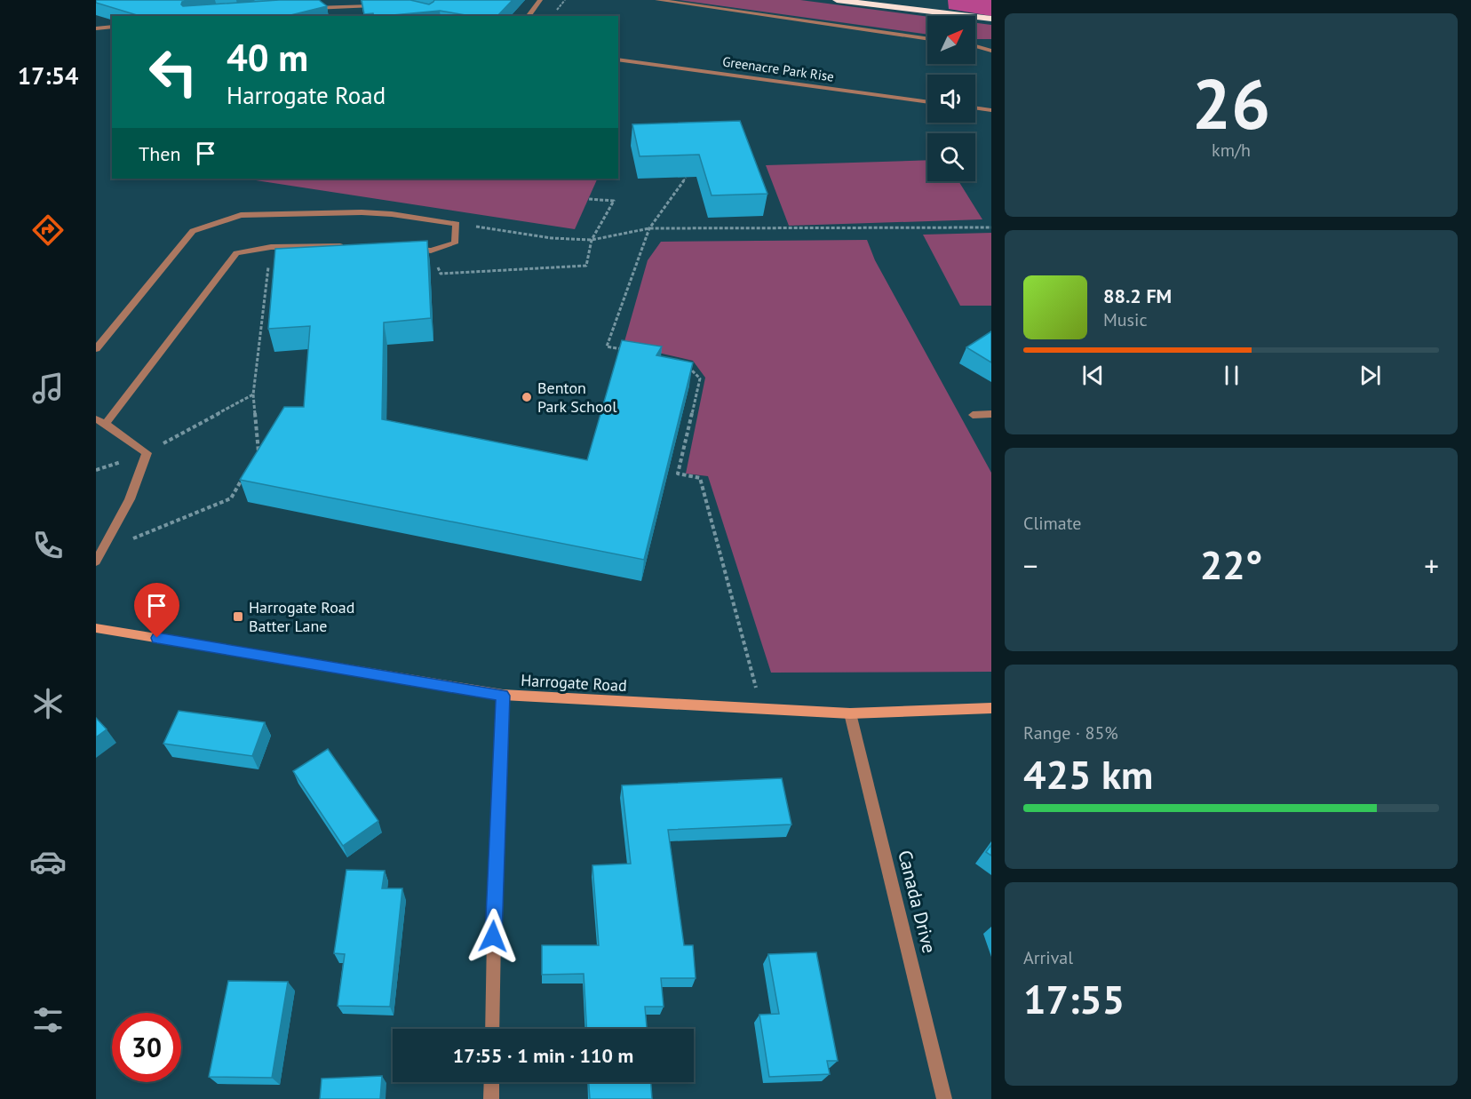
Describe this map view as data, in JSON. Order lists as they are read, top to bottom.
{
  "streets": {
    "main road": ["Harrogate Road"],
    "street": ["Greenacre Park Rise", "Canada Drive"]
  },
  "crossings": [
    ["Harrogate Road", "Canada Drive"]
  ],
  "places": {
    "other": ["Benton Park School"],
    "transit": ["Harrogate Road Batter Lane"]
  },
  "north": "top right",
  "page": {
    "tabs": "17:54",
    "tile": [
      ["26", "km/h"],
      "Climate",
      ["Range · 85%", "425 km"],
      ["Arrival", "17:55"]
    ],
    "turn": ["40 m", "Harrogate Road"],
    "then": "Then",
    "song": ["88.2 FM", "Music"],
    "heat": ["−", "22°", "+"],
    "limit": "30",
    "trip": "17:55 · 1 min · 110 m"
  }
}
